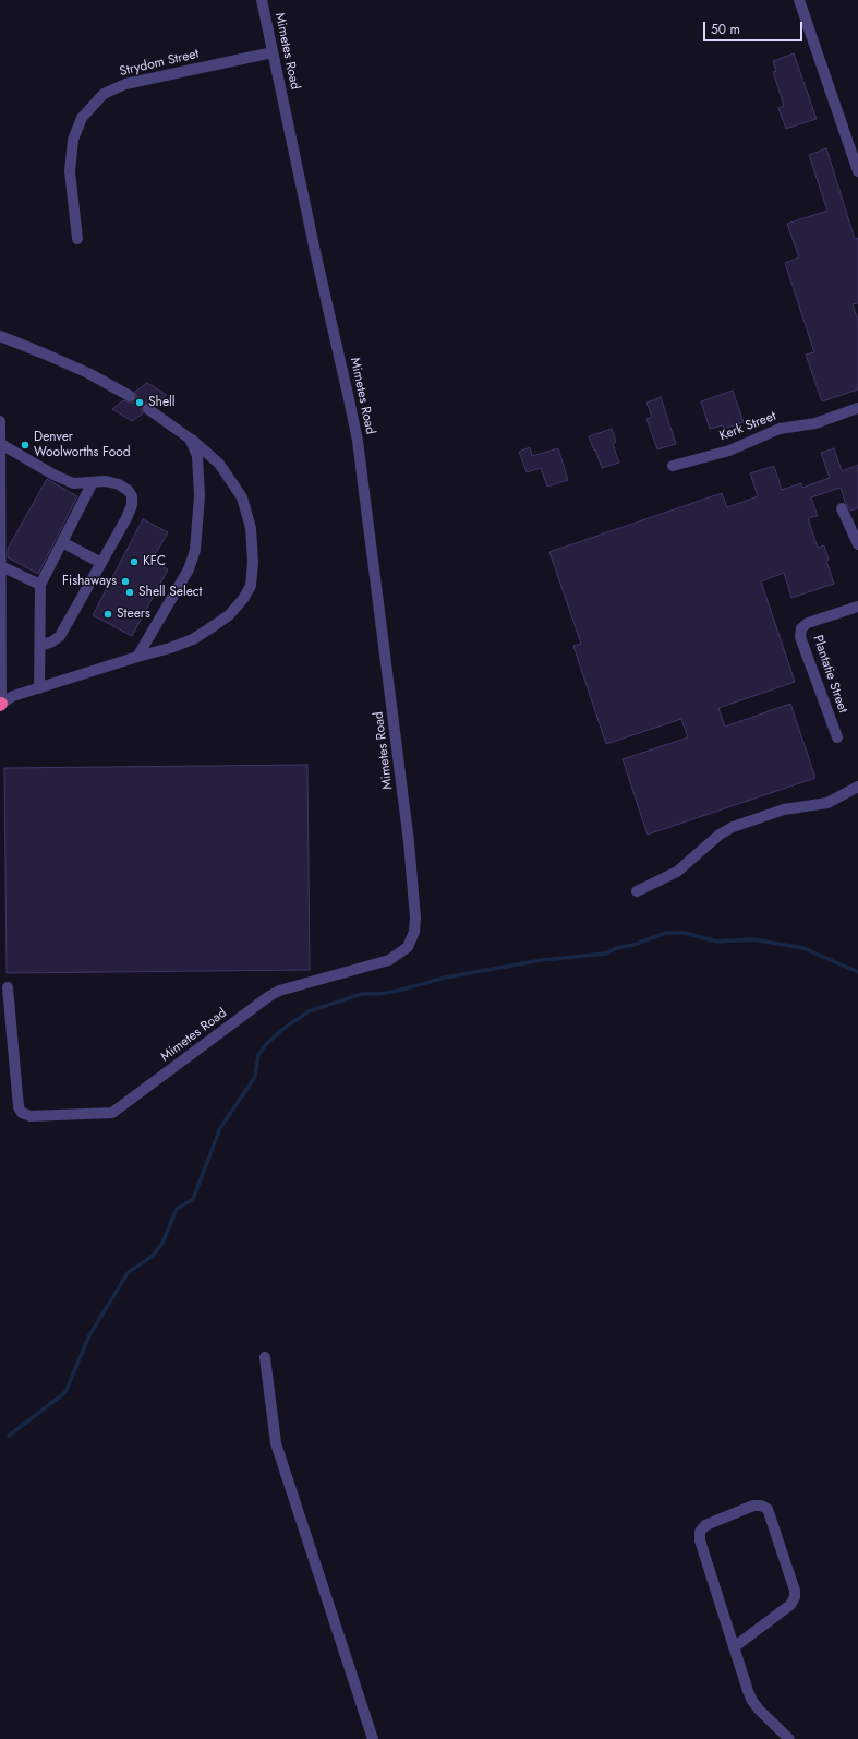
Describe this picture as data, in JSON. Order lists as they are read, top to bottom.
{
  "streets": {
    "street": [
      "Mimetes Road",
      "Strydom Street",
      "Kerk Street",
      "Plantatie Street"
    ]
  },
  "crossings": [
    ["Mimetes Road", "Strydom Street"]
  ],
  "places": [
    "Shell",
    "Denver Woolworths Food",
    "KFC",
    "Fishaways",
    "Shell Select",
    "Steers"
  ],
  "scale_bar": "50 m"
}
